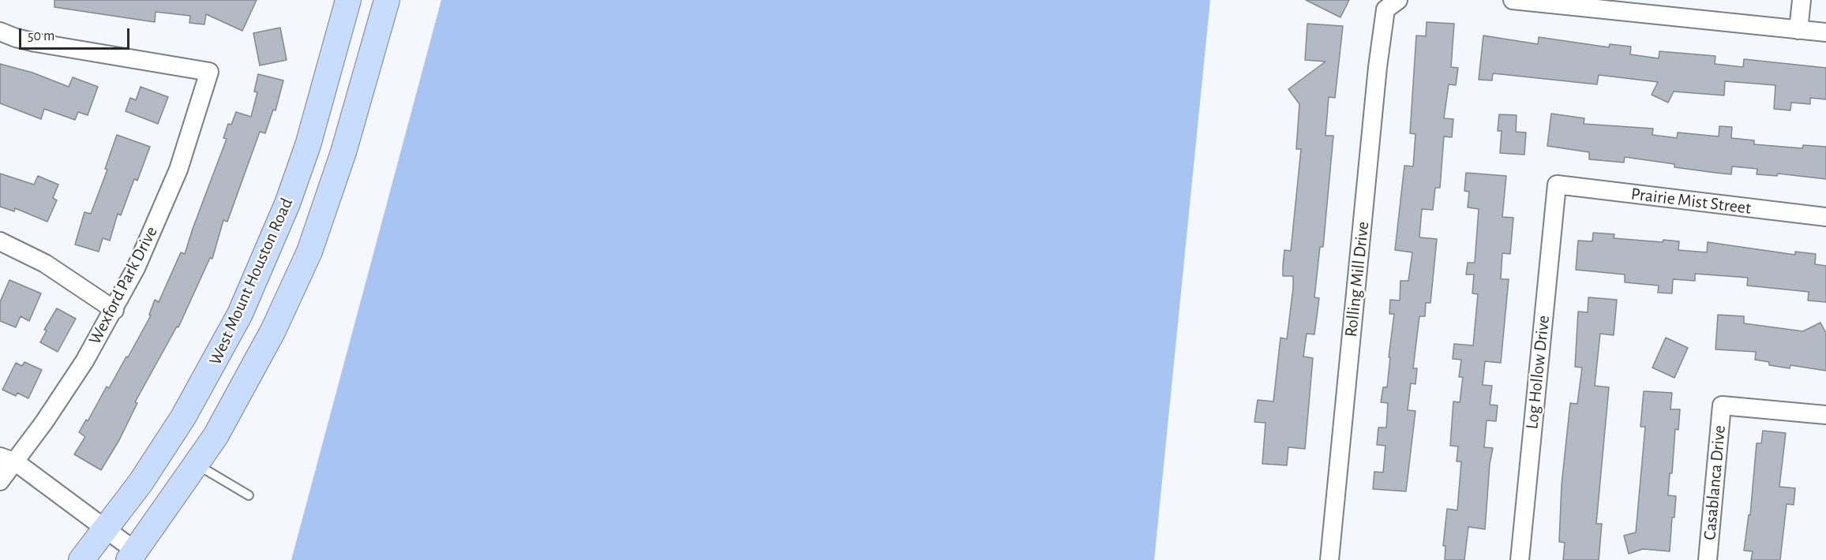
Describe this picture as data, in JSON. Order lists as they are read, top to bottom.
{
  "streets": {
    "main road": ["West Mount Houston Road"],
    "street": [
      "Prairie Mist Street",
      "Rolling Mill Drive",
      "Wexford Park Drive",
      "Log Hollow Drive",
      "Casablanca Drive"
    ]
  },
  "crossings": [
    ["Prairie Mist Street", "Log Hollow Drive"]
  ],
  "scale_bar": "50 m"
}
